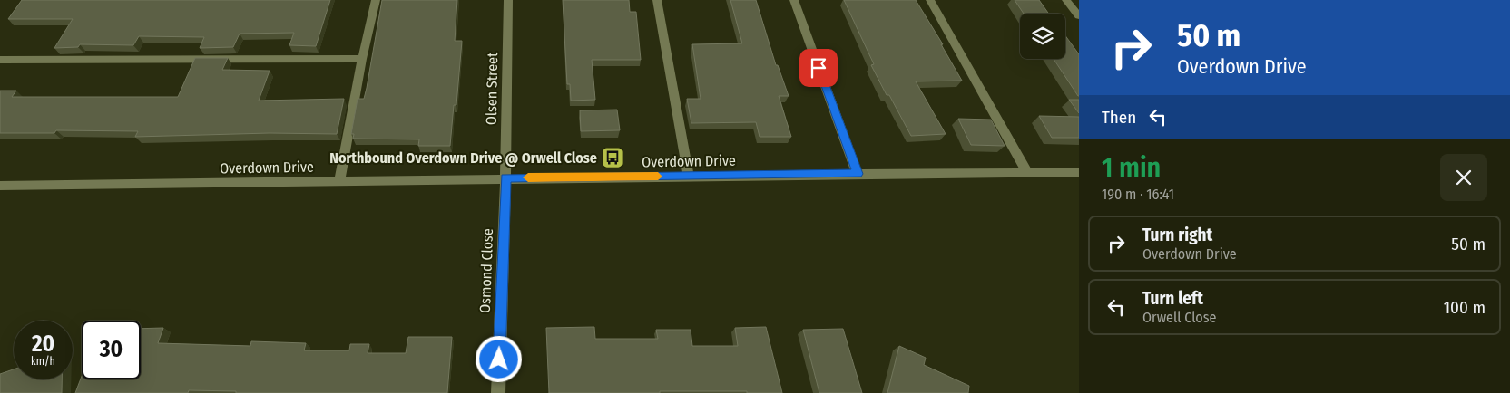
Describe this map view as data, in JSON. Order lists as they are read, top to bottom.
{
  "streets": {
    "street": ["Olsen Street", "Overdown Drive", "Osmond Close"]
  },
  "crossings": [
    ["Olsen Street", "Overdown Drive"],
    ["Olsen Street", "Osmond Close"],
    ["Overdown Drive", "Osmond Close"]
  ],
  "places": {
    "bus stop": ["Northbound Overdown Drive @ Orwell Close"]
  },
  "page": {
    "turn": ["50 m", "Overdown Drive"],
    "then": "Then",
    "heading": ["1 min", "190 m · 16:41"],
    "list": [
      {
        "name": "Turn right",
        "note": "Overdown Drive",
        "value": "50 m"
      },
      {
        "name": "Turn left",
        "note": "Orwell Close",
        "value": "100 m"
      }
    ],
    "speed": "20 km/h",
    "limit": "30"
  }
}
